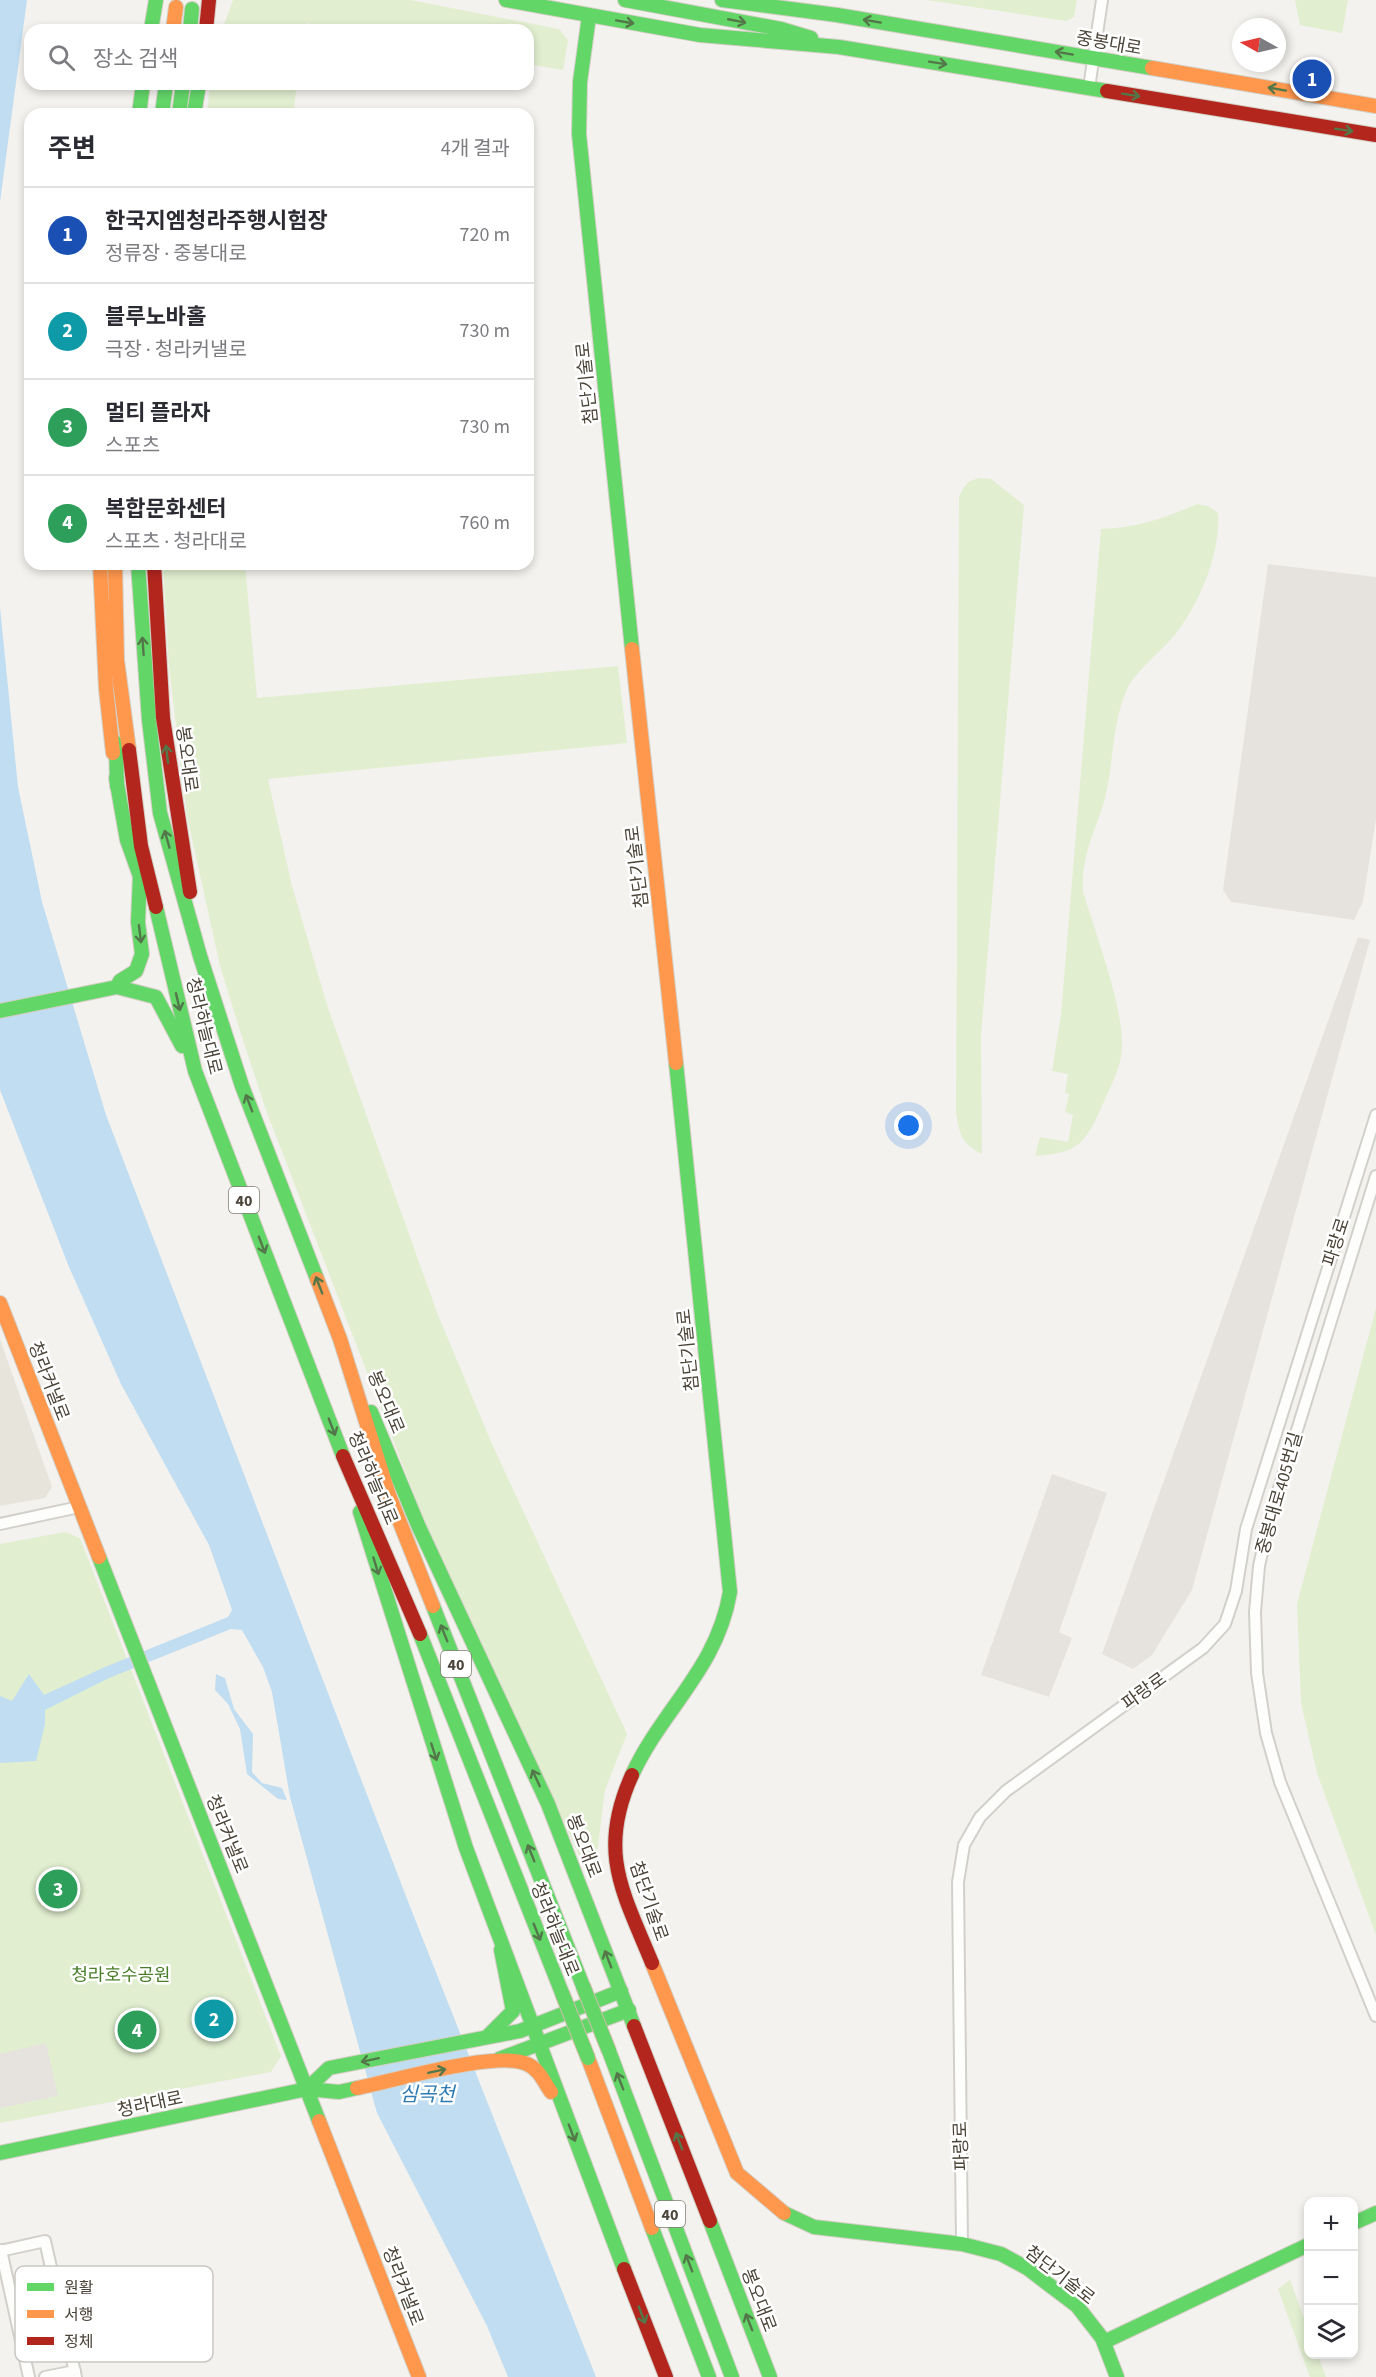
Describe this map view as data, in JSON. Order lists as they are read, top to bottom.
{
  "streets": {
    "main road": [
      "중봉대로",
      "첨단기술로",
      "봉오대로",
      "청라하늘대로",
      "40",
      "청라커낼로",
      "청라대로"
    ],
    "street": ["파랑로", "중봉대로405번길"]
  },
  "crossings": [
    ["첨단기술로", "파랑로"],
    ["봉오대로", "청라하늘대로"],
    ["청라하늘대로", "40"],
    ["청라커낼로", "청라대로"]
  ],
  "water": ["심곡천"],
  "parks": ["청라호수공원"],
  "legend": ["원활", "서행", "정체"],
  "north": "left",
  "page": {
    "search": "장소 검색",
    "pins": [
      "1",
      "3",
      "2",
      "4"
    ],
    "heading": ["주변", "4개 결과"],
    "list": [
      {
        "mark": "1",
        "name": "한국지엠청라주행시험장",
        "note": "정류장 · 중봉대로",
        "value": "720 m"
      },
      {
        "mark": "2",
        "name": "블루노바홀",
        "note": "극장 · 청라커낼로",
        "value": "730 m"
      },
      {
        "mark": "3",
        "name": "멀티 플라자",
        "note": "스포츠",
        "value": "730 m"
      },
      {
        "mark": "4",
        "name": "복합문화센터",
        "note": "스포츠 · 청라대로",
        "value": "760 m"
      }
    ],
    "map_buttons": ["+", "−"]
  }
}
